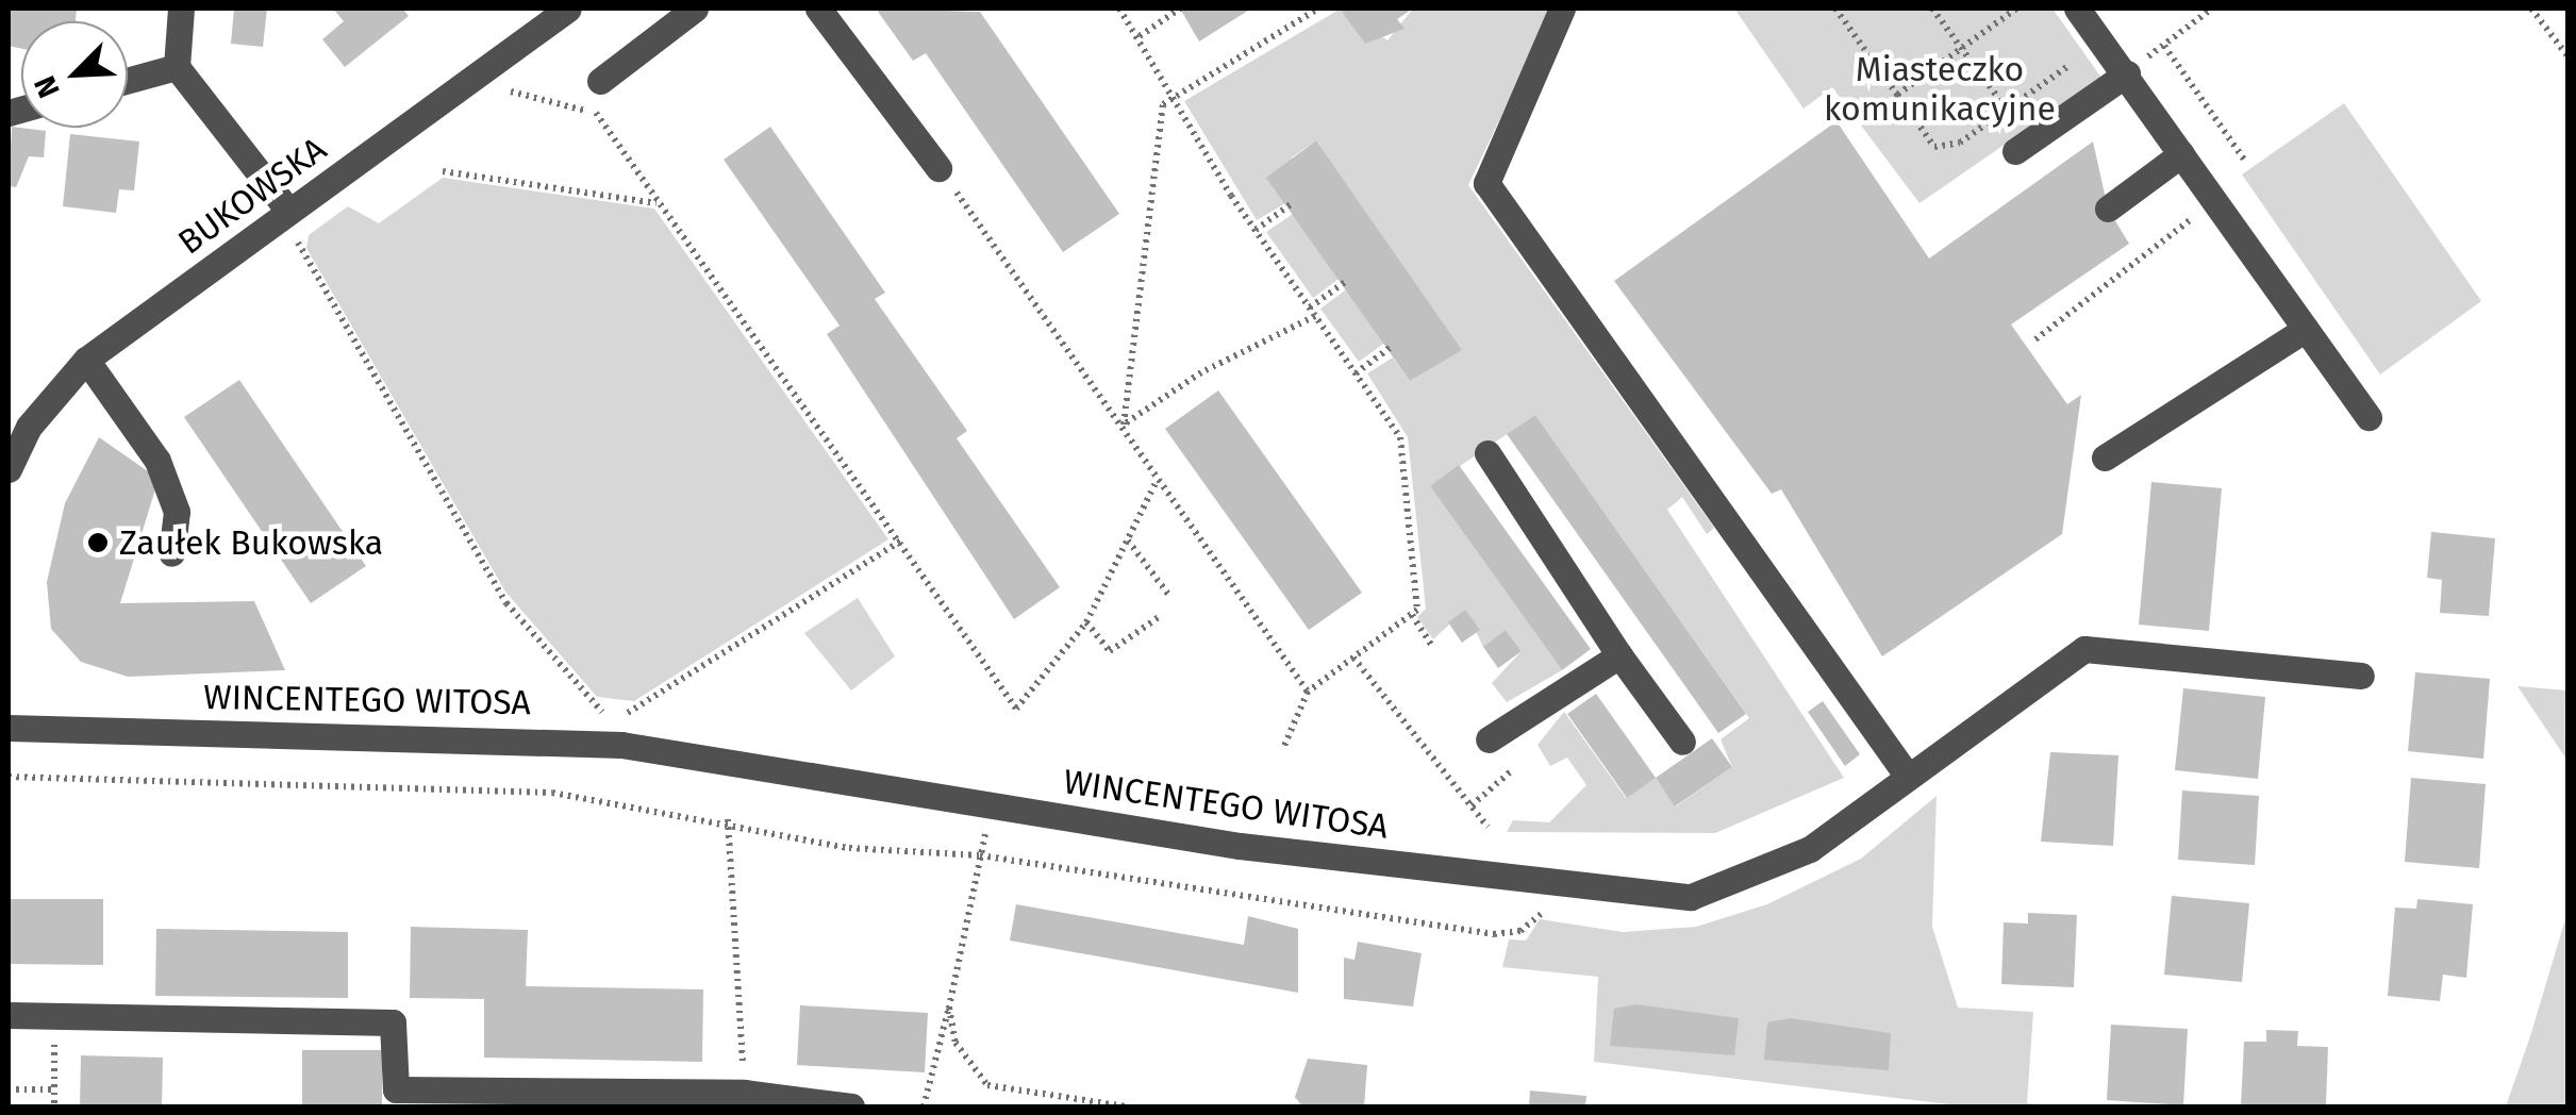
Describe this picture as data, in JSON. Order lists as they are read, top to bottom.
{
  "streets": {
    "street": ["BUKOWSKA", "WINCENTEGO WITOSA"]
  },
  "parks": ["Miasteczko komunikacyjne"],
  "places": ["Zaułek Bukowska"],
  "north": "bottom left"
}
